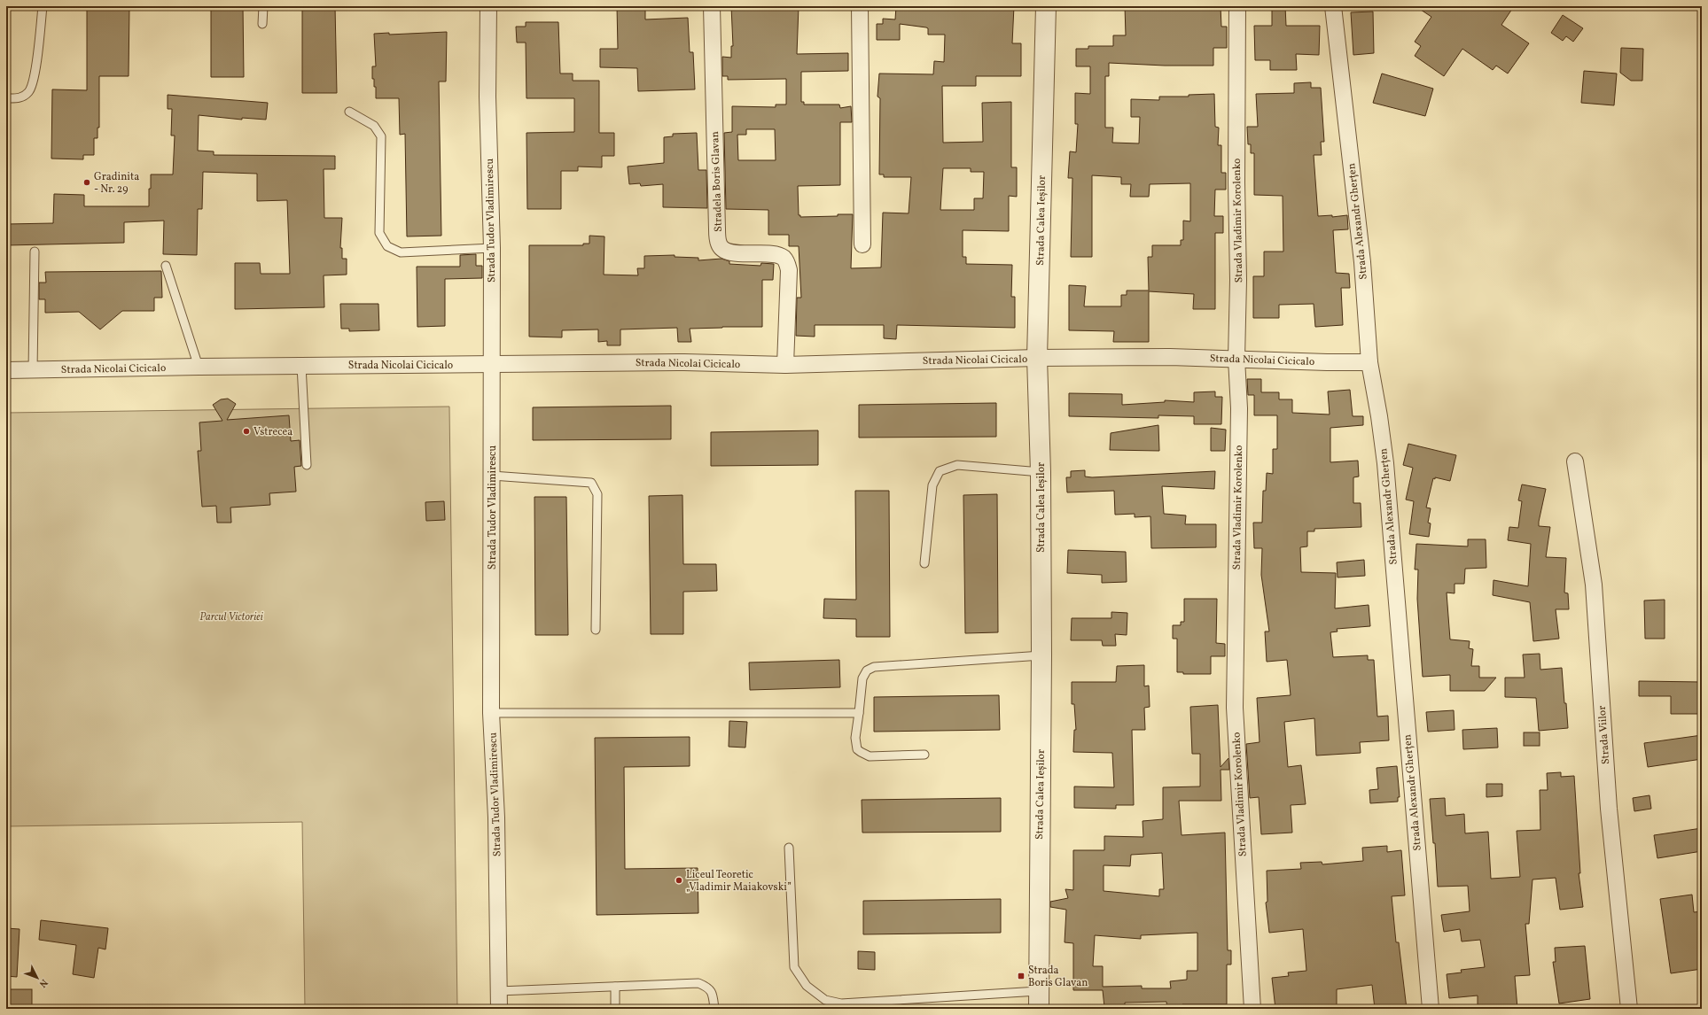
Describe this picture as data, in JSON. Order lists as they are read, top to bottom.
{
  "streets": {
    "street": [
      "Stradela Boris Glavan",
      "Strada Tudor Vladimirescu",
      "Strada Calea Ieșilor",
      "Strada Vladimir Korolenko",
      "Strada Alexandr Gherțen",
      "Strada Nicolai Cicicalo",
      "Strada Viilor"
    ]
  },
  "crossings": [
    ["Stradela Boris Glavan", "Strada Nicolai Cicicalo"],
    ["Strada Tudor Vladimirescu", "Strada Nicolai Cicicalo"],
    ["Strada Calea Ieșilor", "Strada Nicolai Cicicalo"],
    ["Strada Vladimir Korolenko", "Strada Nicolai Cicicalo"],
    ["Strada Alexandr Gherțen", "Strada Nicolai Cicicalo"]
  ],
  "parks": ["Parcul Victoriei"],
  "places": {
    "other": ["Gradinita - Nr. 29", "Vstrecea", "Liceul Teoretic „Vladimir Maiakovski”"],
    "transit": ["Strada Boris Glavan"]
  },
  "north": "bottom right"
}
